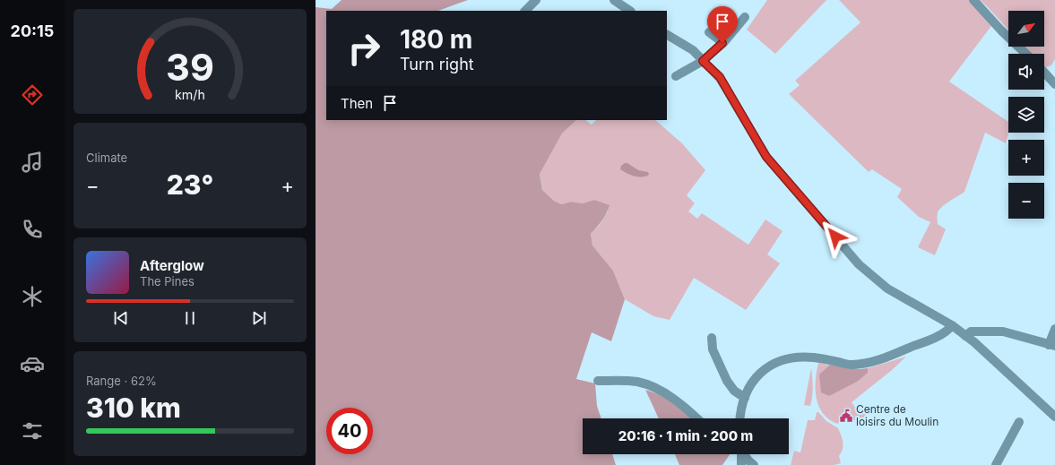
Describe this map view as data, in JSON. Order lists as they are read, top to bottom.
{
  "places": {
    "public building": ["Centre de loisirs du Moulin"]
  },
  "north": "top right",
  "page": {
    "tabs": "20:15",
    "map_buttons": ["+", "−"],
    "turn": ["180 m", "Turn right"],
    "then": "Then",
    "tile": [
      "Climate",
      ["Range · 62%", "310 km"]
    ],
    "heat": ["−", "23°", "+"],
    "song": ["Afterglow", "The Pines"],
    "limit": "40",
    "trip": "20:16 · 1 min · 200 m",
    "gauge": ["39", "km/h"]
  }
}
